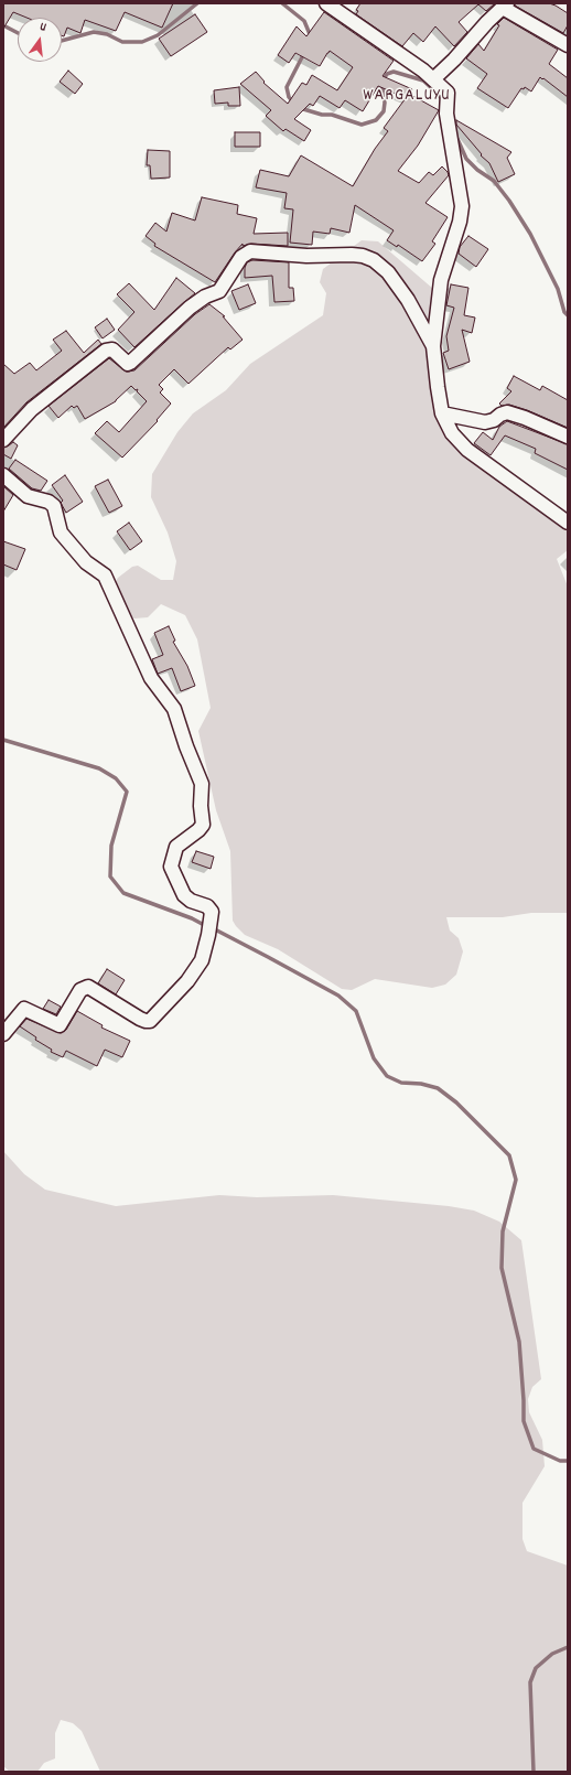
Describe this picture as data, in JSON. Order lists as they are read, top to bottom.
{
  "districts": ["WARGALUYU"],
  "north": "top"
}
